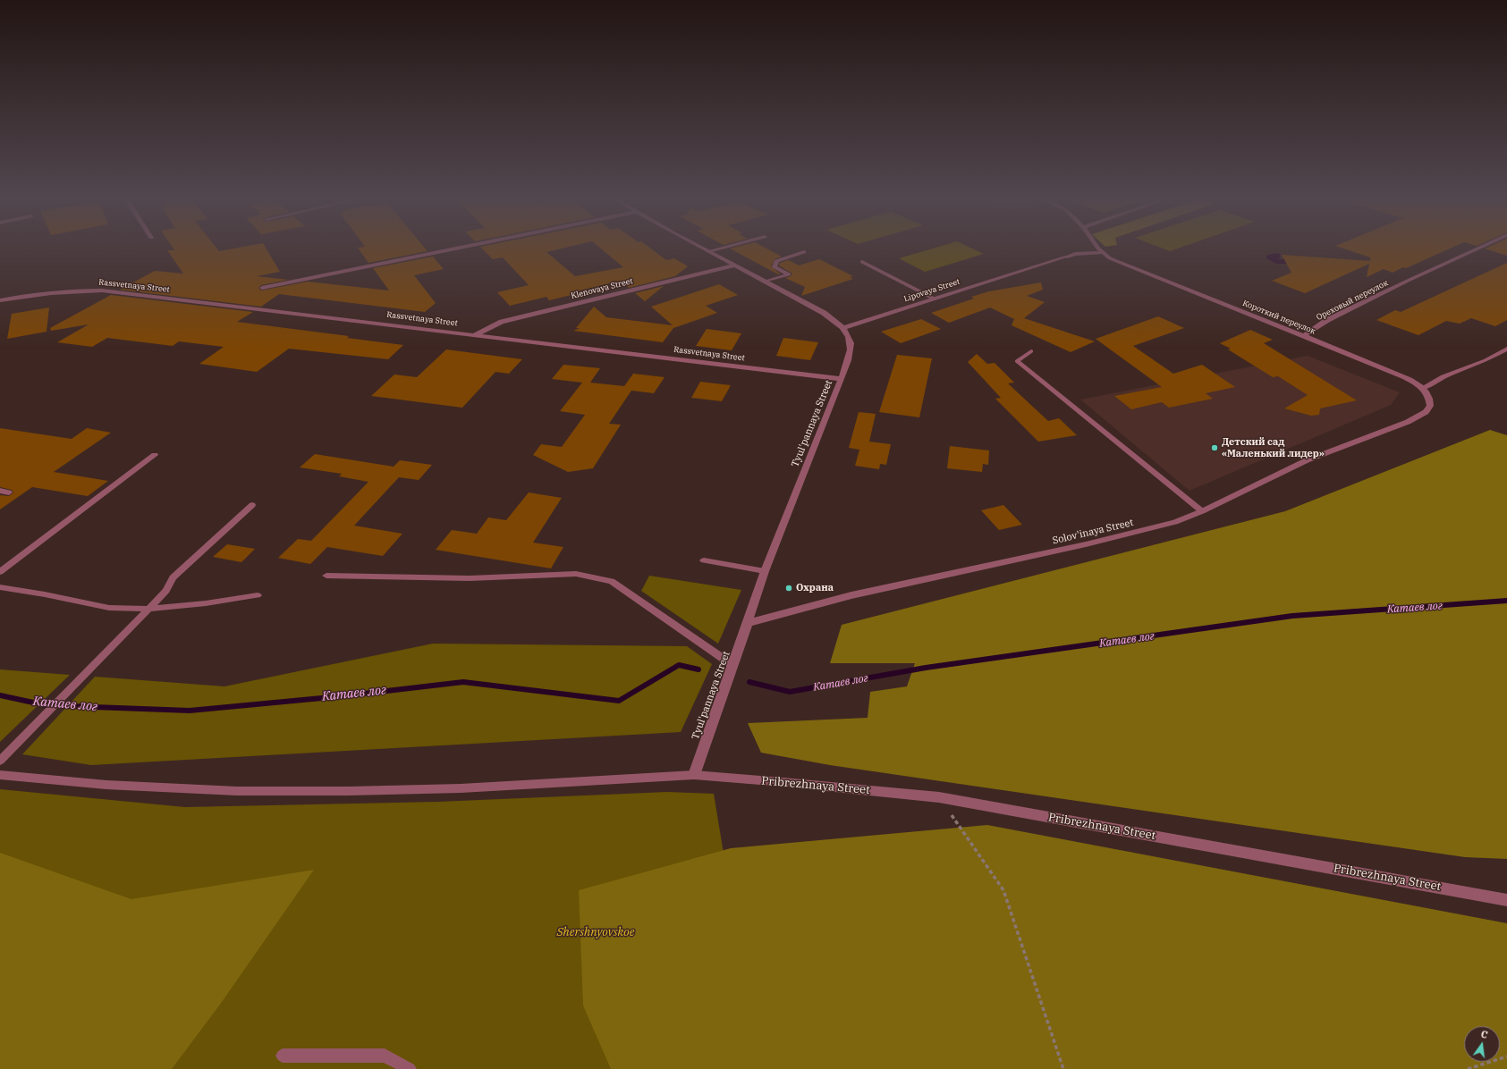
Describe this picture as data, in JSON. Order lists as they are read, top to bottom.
{
  "streets": {
    "street": [
      "Rassvetnaya Street",
      "Klenovaya Street",
      "Lipovaya Street",
      "Ореховый переулок",
      "Короткий переулок",
      "Tyul'pannaya Street",
      "Solov'inaya Street",
      "Pribrezhnaya Street"
    ]
  },
  "crossings": [
    ["Rassvetnaya Street", "Klenovaya Street"],
    ["Rassvetnaya Street", "Tyul'pannaya Street"],
    ["Klenovaya Street", "Tyul'pannaya Street"],
    ["Lipovaya Street", "Tyul'pannaya Street"],
    ["Ореховый переулок", "Короткий переулок"],
    ["Короткий переулок", "Solov'inaya Street"],
    ["Tyul'pannaya Street", "Solov'inaya Street"],
    ["Tyul'pannaya Street", "Pribrezhnaya Street"]
  ],
  "water": ["Катаев лог"],
  "parks": ["Shershnyovskoe"],
  "places": ["Детский сад «Маленький лидер»", "Охрана"],
  "north": "top"
}
